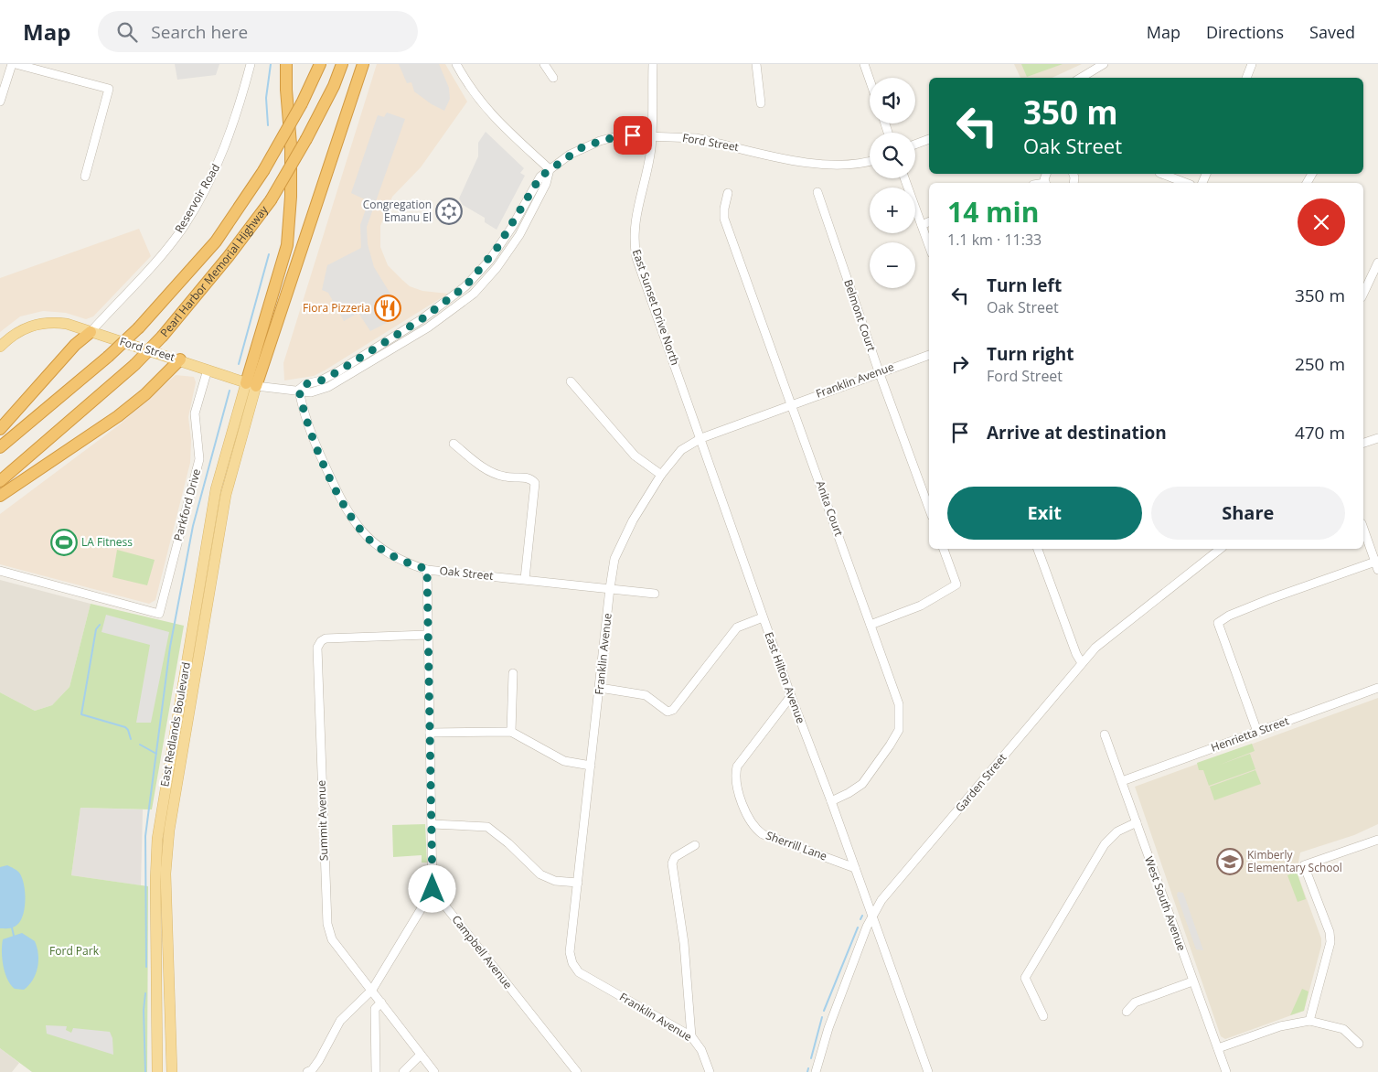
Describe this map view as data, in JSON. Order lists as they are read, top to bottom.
{
  "streets": {
    "highway": ["Pearl Harbor Memorial Highway"],
    "main road": ["Ford Street", "East Redlands Boulevard"],
    "street": [
      "Reservoir Road",
      "East Sunset Drive North",
      "Belmont Court",
      "Franklin Avenue",
      "Parkford Drive",
      "Anita Court",
      "Oak Street",
      "East Hilton Avenue",
      "Henrietta Street",
      "Garden Street",
      "Summit Avenue",
      "Sherrill Lane",
      "West South Avenue",
      "Campbell Avenue"
    ]
  },
  "crossings": [
    ["Ford Street", "Reservoir Road"],
    ["Ford Street", "East Sunset Drive North"],
    ["Ford Street", "Parkford Drive"],
    ["Ford Street", "Oak Street"],
    ["Ford Street", "East Redlands Boulevard"],
    ["East Sunset Drive North", "Franklin Avenue"],
    ["East Sunset Drive North", "East Hilton Avenue"],
    ["Belmont Court", "Franklin Avenue"],
    ["Franklin Avenue", "Anita Court"],
    ["Franklin Avenue", "Oak Street"],
    ["Franklin Avenue", "East Hilton Avenue"],
    ["Anita Court", "East Hilton Avenue"],
    ["East Hilton Avenue", "Garden Street"],
    ["East Hilton Avenue", "Sherrill Lane"],
    ["Henrietta Street", "West South Avenue"]
  ],
  "parks": ["Ford Park"],
  "places": {
    "synagogue": ["Congregation Emanu El"],
    "restaurant": ["Fiora Pizzeria"],
    "sports": ["LA Fitness"],
    "school or university": ["Kimberly Elementary School"]
  },
  "page": {
    "header": "Map",
    "search": "Search here",
    "nav": ["Map", "Directions", "Saved"],
    "map_buttons": ["+", "−"],
    "turn": ["350 m", "Oak Street"],
    "heading": ["14 min", "1.1 km · 11:33"],
    "list": [
      {
        "name": "Turn left",
        "note": "Oak Street",
        "value": "350 m"
      },
      {
        "name": "Turn right",
        "note": "Ford Street",
        "value": "250 m"
      },
      {
        "name": "Arrive at destination",
        "value": "470 m"
      }
    ],
    "buttons": ["Exit", "Share"]
  }
}
